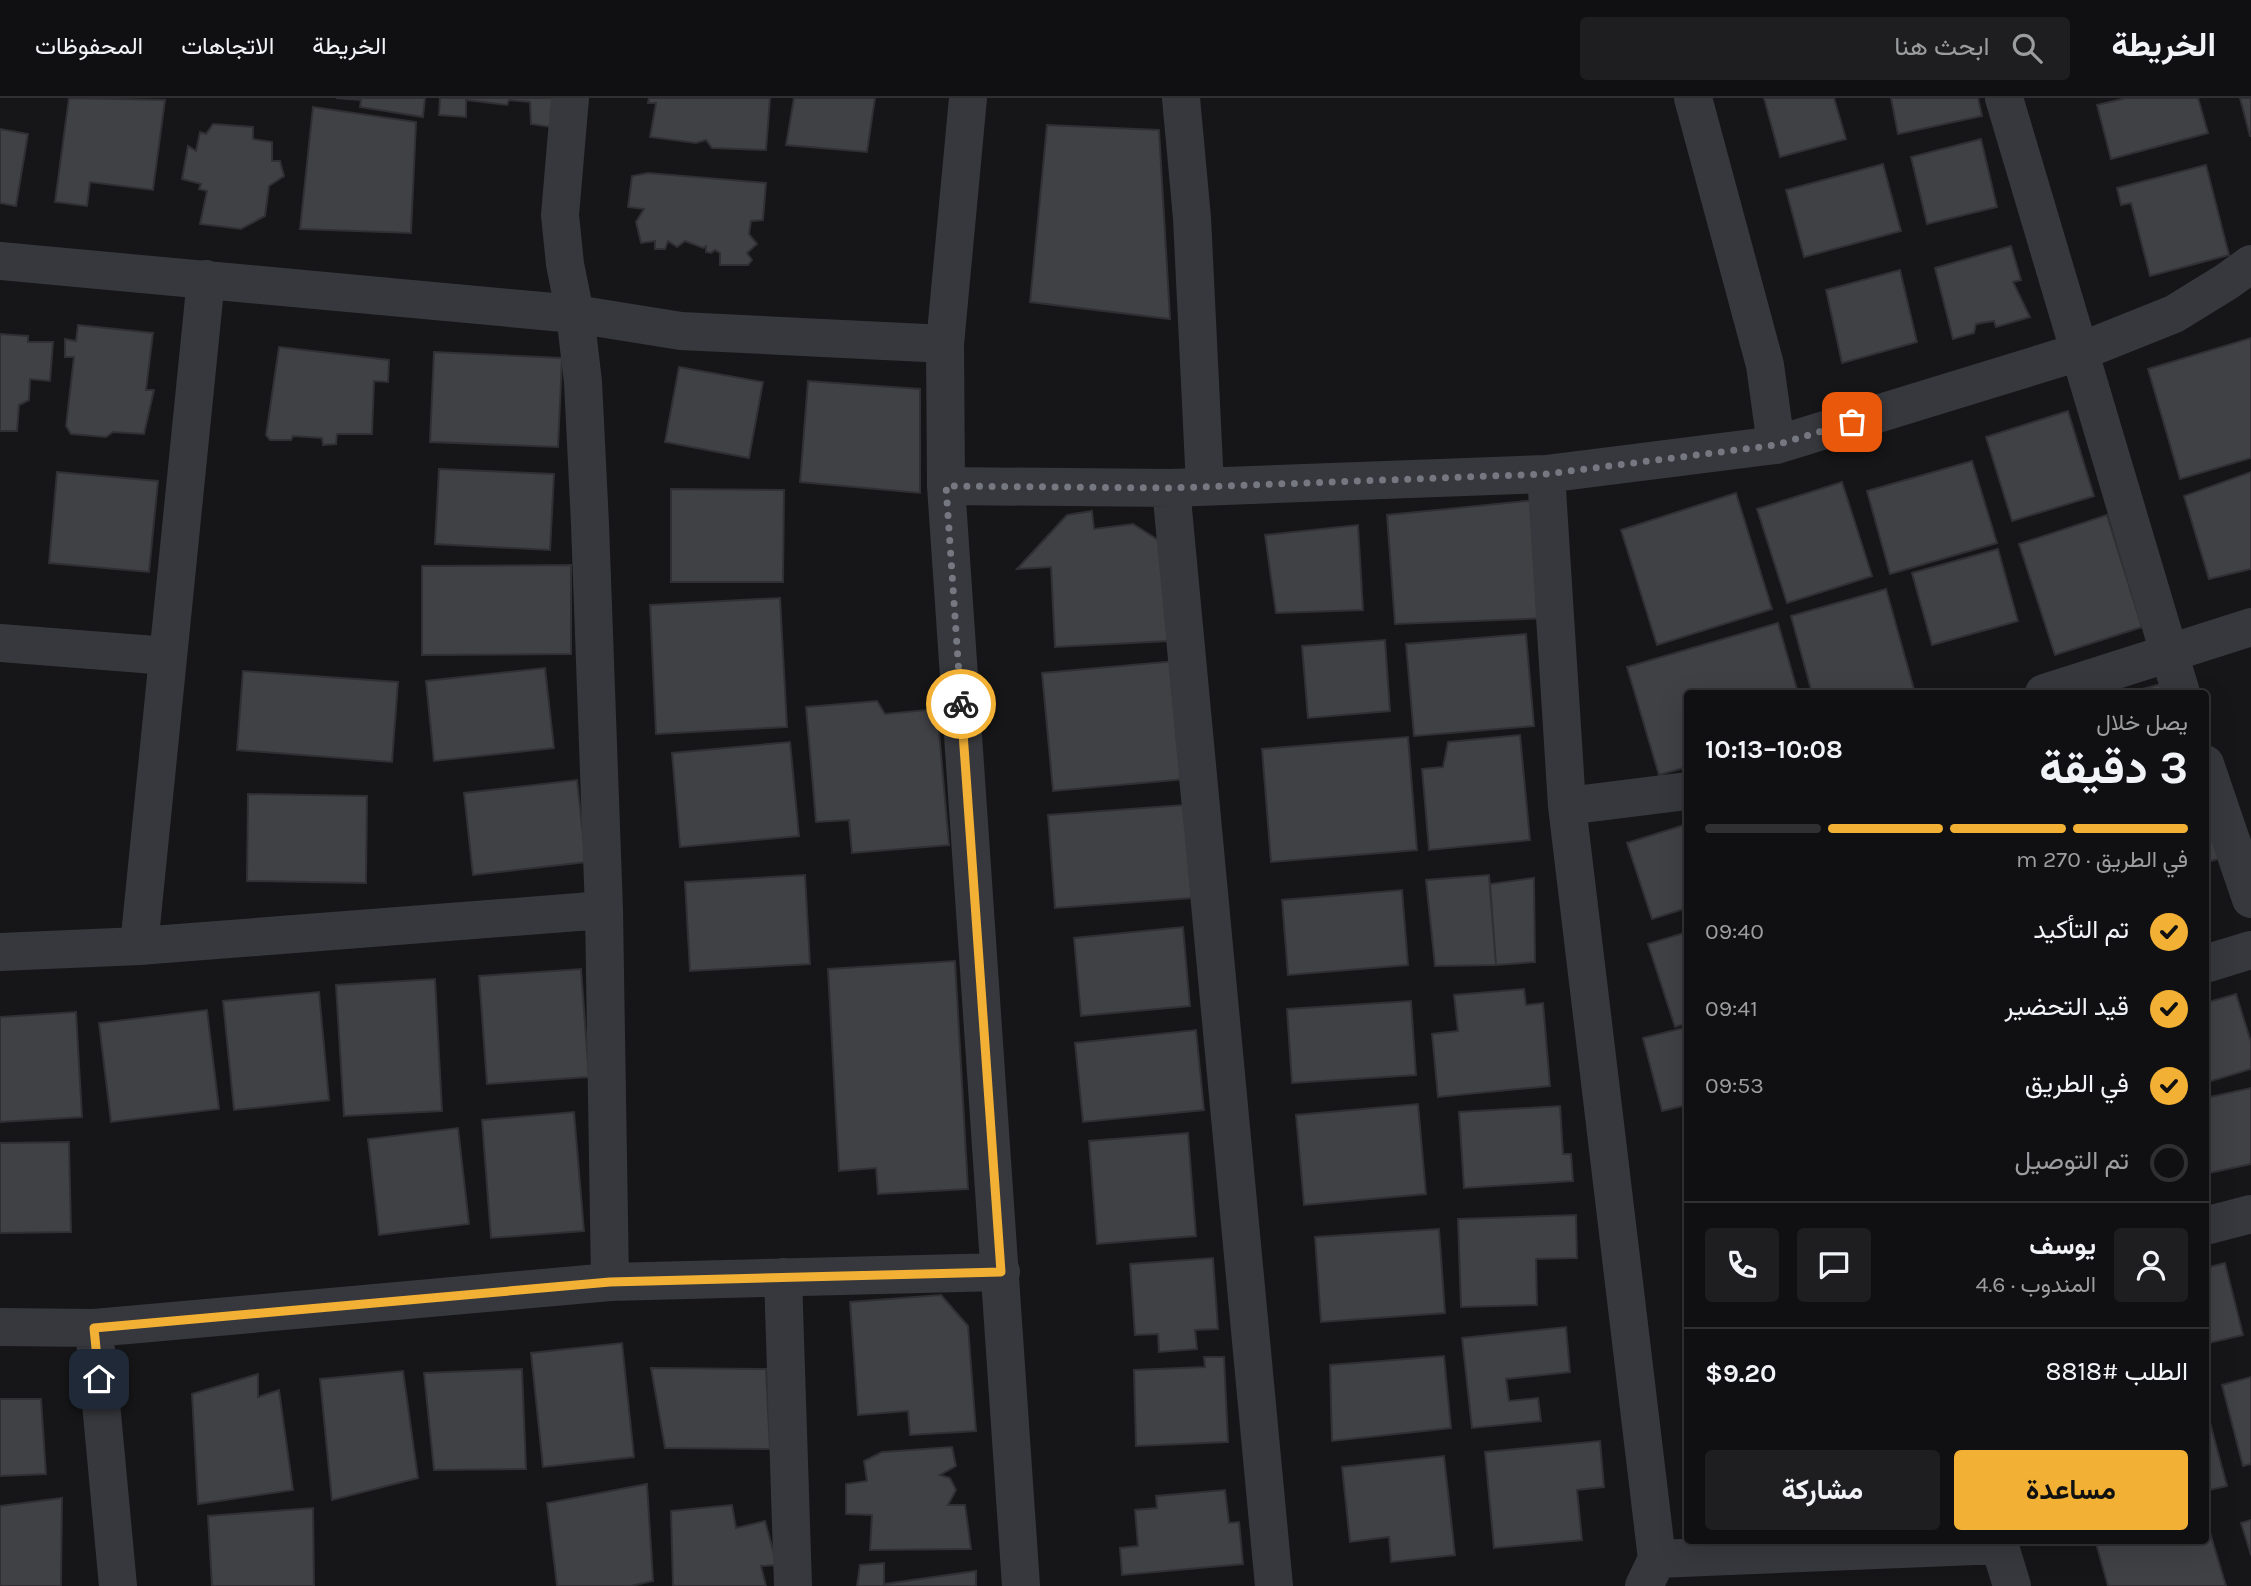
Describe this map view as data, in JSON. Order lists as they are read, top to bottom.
{
  "page": {
    "header": "الخريطة",
    "search": "ابحث هنا",
    "nav": ["الخريطة", "الاتجاهات", "المحفوظات"],
    "heading": ["3 دقيقة", "يصل خلال", "10:08–10:13"],
    "panel": [
      "يوسف",
      "المندوب · 4.6",
      "الطلب #8818",
      "$9.20"
    ],
    "bar": "في الطريق · 270 m",
    "list": [
      ["تم التأكيد", "09:40"],
      ["قيد التحضير", "09:41"],
      ["في الطريق", "09:53"],
      "تم التوصيل"
    ],
    "buttons": ["مساعدة", "مشاركة"]
  }
}
